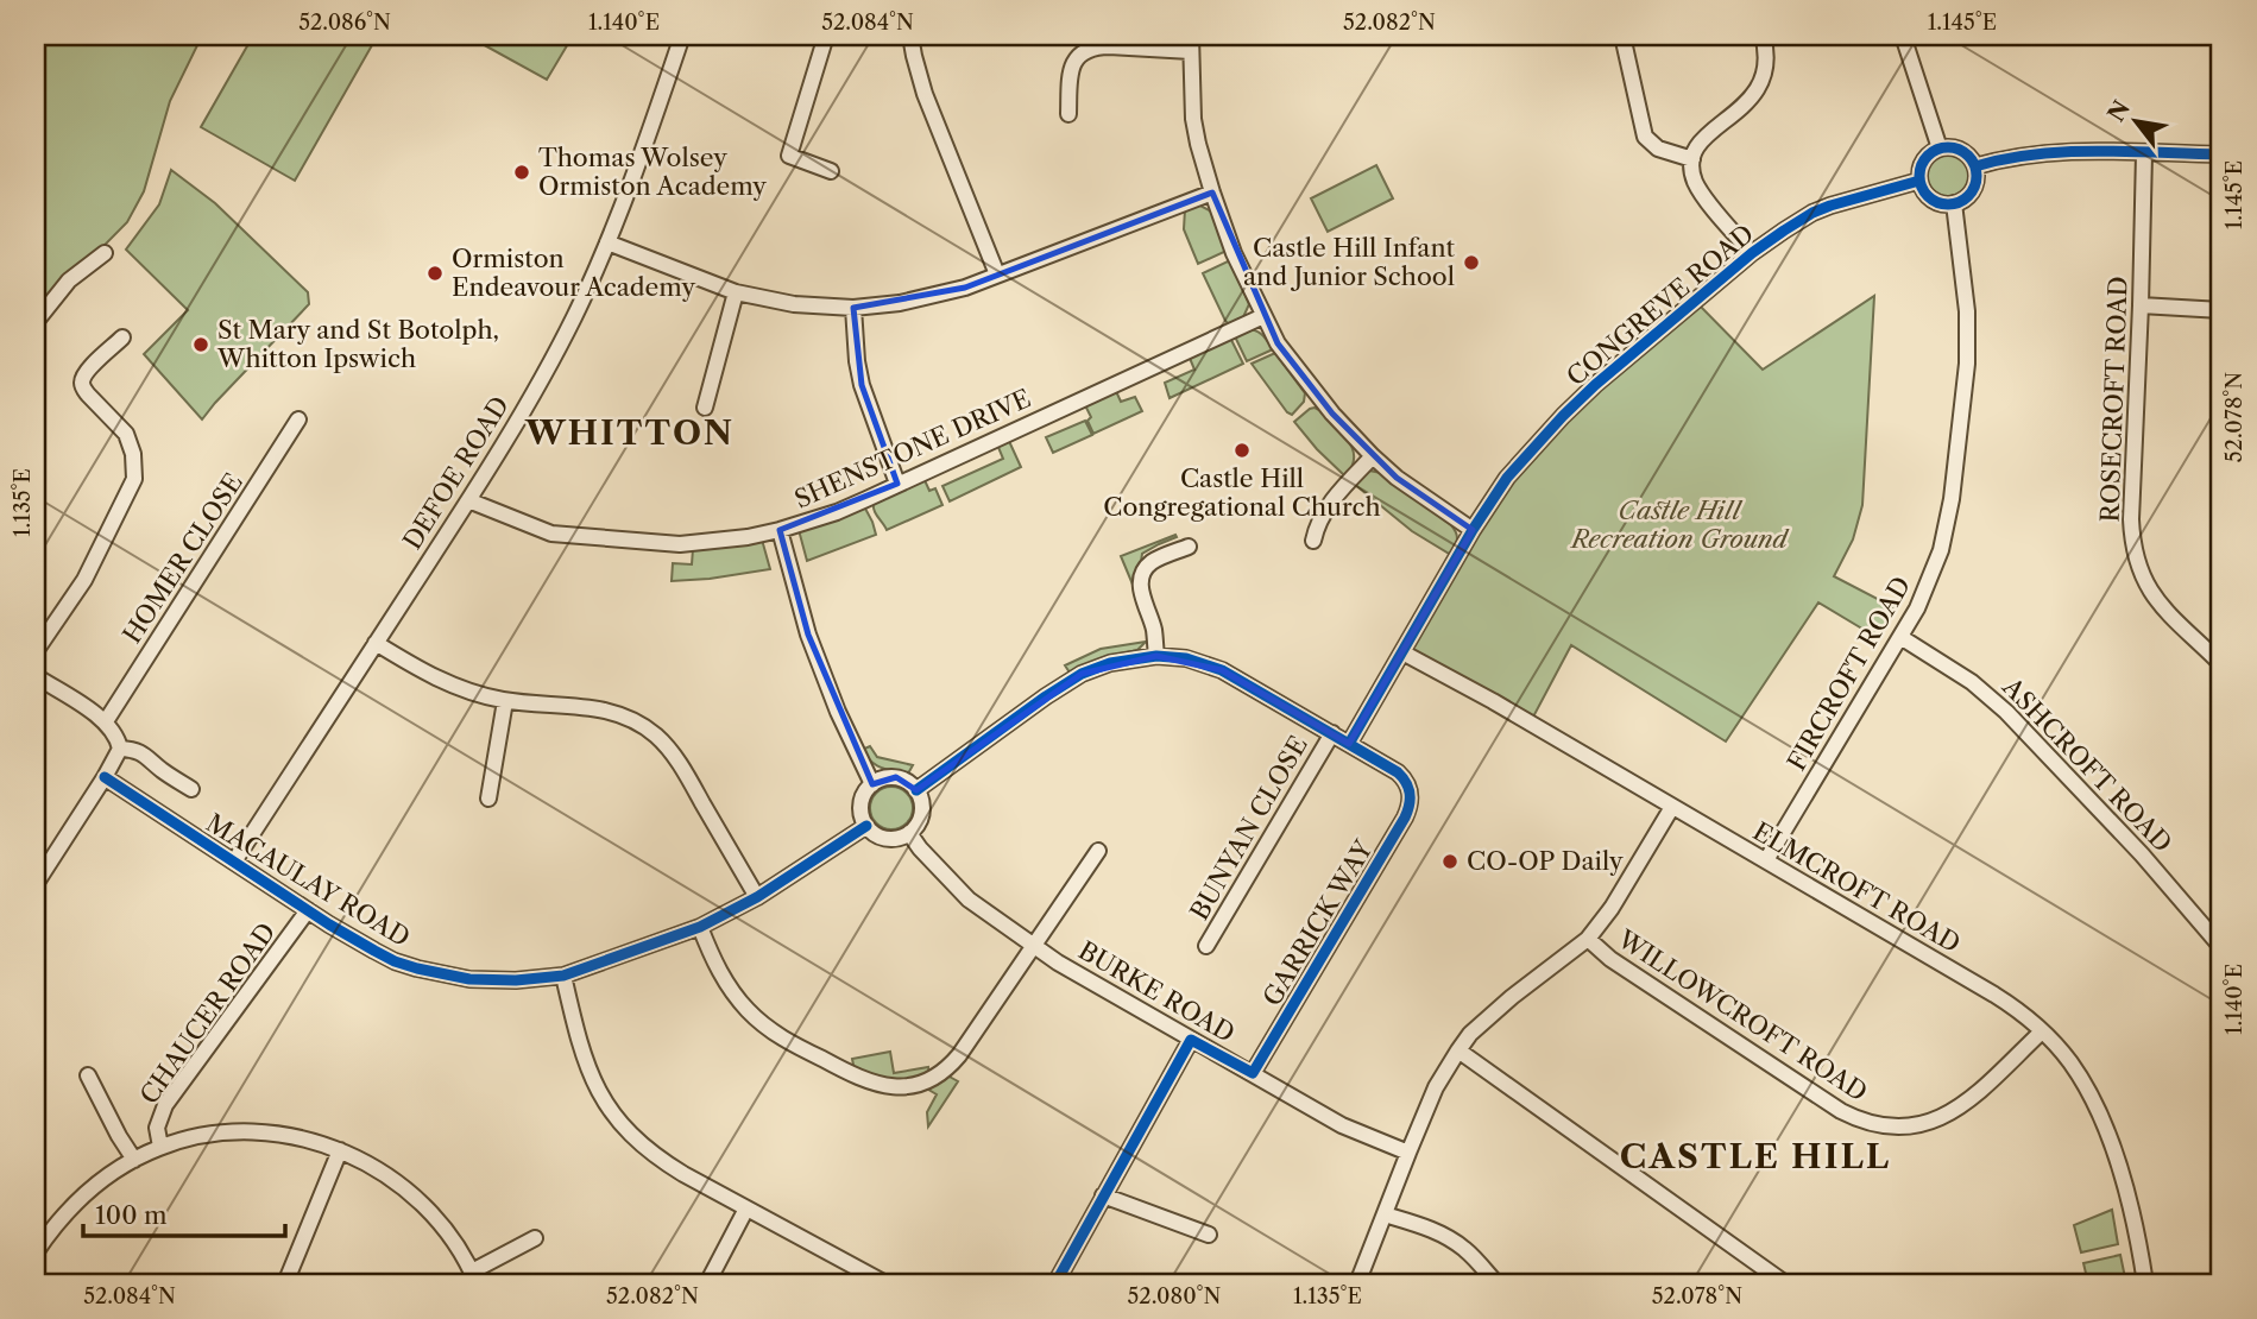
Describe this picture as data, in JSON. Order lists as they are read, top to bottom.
{
  "streets": {
    "street": [
      "CONGREVE ROAD",
      "ROSECROFT ROAD",
      "SHENSTONE DRIVE",
      "DEFOE ROAD",
      "HOMER CLOSE",
      "FIRCROFT ROAD",
      "ASHCROFT ROAD",
      "BUNYAN CLOSE",
      "MACAULAY ROAD",
      "ELMCROFT ROAD",
      "GARRICK WAY",
      "BURKE ROAD",
      "CHAUCER ROAD",
      "WILLOWCROFT ROAD"
    ]
  },
  "crossings": [
    ["CONGREVE ROAD", "FIRCROFT ROAD"],
    ["CONGREVE ROAD", "ELMCROFT ROAD"],
    ["CONGREVE ROAD", "GARRICK WAY"],
    ["SHENSTONE DRIVE", "DEFOE ROAD"],
    ["DEFOE ROAD", "MACAULAY ROAD"],
    ["FIRCROFT ROAD", "ASHCROFT ROAD"],
    ["FIRCROFT ROAD", "ELMCROFT ROAD"],
    ["MACAULAY ROAD", "BURKE ROAD"],
    ["MACAULAY ROAD", "CHAUCER ROAD"],
    ["ELMCROFT ROAD", "WILLOWCROFT ROAD"],
    ["GARRICK WAY", "BURKE ROAD"]
  ],
  "districts": ["WHITTON", "CASTLE HILL"],
  "parks": ["Castle Hill Recreation Ground"],
  "places": [
    "Thomas Wolsey Ormiston Academy",
    "Castle Hill Infant and Junior School",
    "Ormiston Endeavour Academy",
    "St Mary and St Botolph, Whitton Ipswich",
    "Castle Hill Congregational Church",
    "CO-OP Daily"
  ],
  "scale_bar": "100 m",
  "north": "top left",
  "coordinates": [
    "52.086°N",
    "1.140°E",
    "52.084°N",
    "52.082°N",
    "1.145°E",
    "52.078°N",
    "1.135°E",
    "52.080°N"
  ]
}
